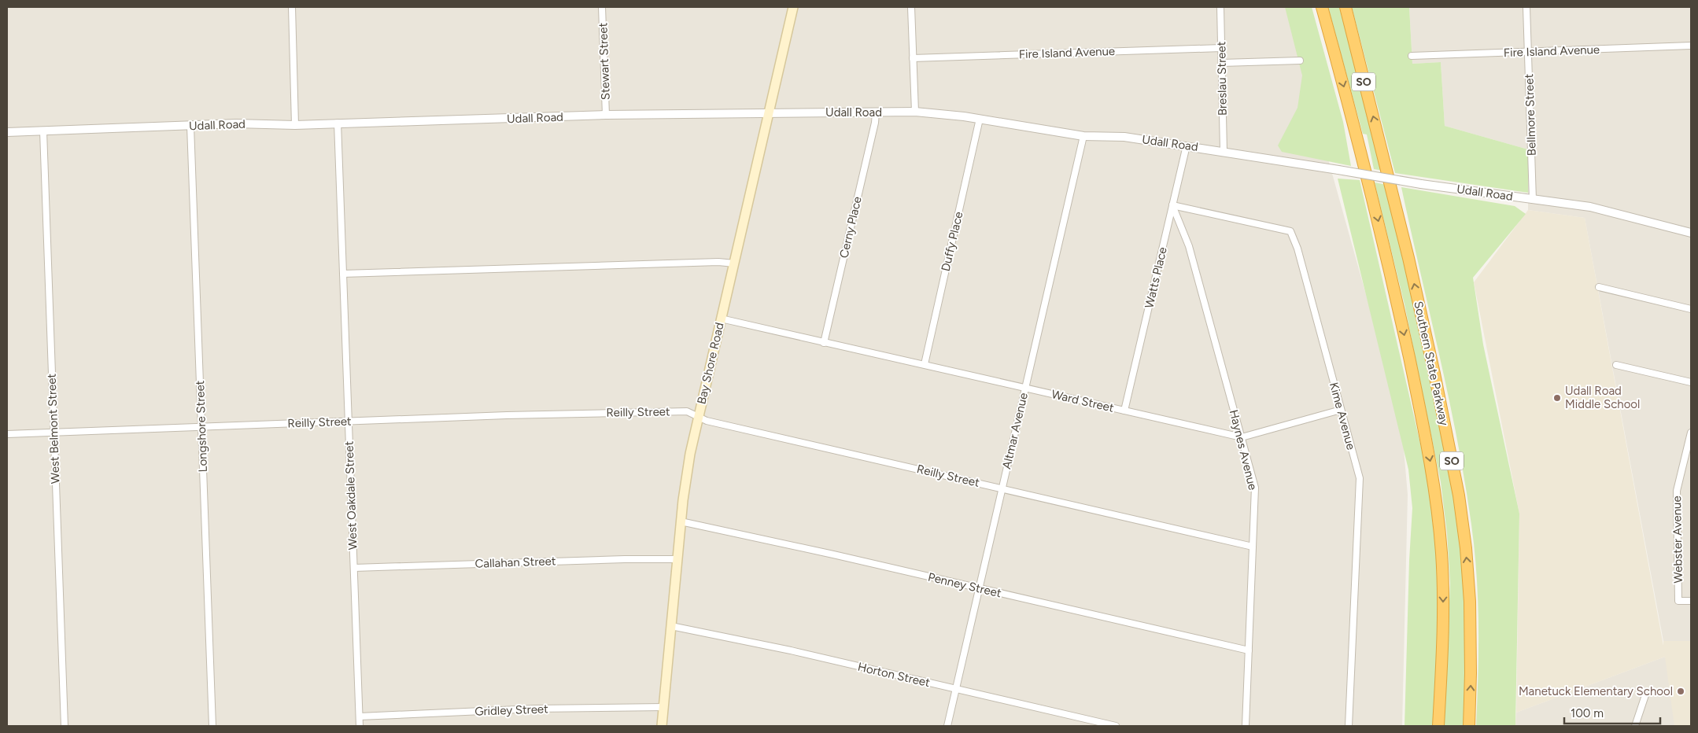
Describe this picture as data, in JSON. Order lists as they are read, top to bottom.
{
  "streets": {
    "highway": ["SO", "Southern State Parkway"],
    "main road": ["Bay Shore Road"],
    "street": [
      "Fire Island Avenue",
      "Stewart Street",
      "Breslau Street",
      "Udall Road",
      "Bellmore Street",
      "Cerny Place",
      "Duffy Place",
      "Watts Place",
      "Ward Street",
      "Reilly Street",
      "Kime Avenue",
      "Longshore Street",
      "West Belmont Street",
      "Altmar Avenue",
      "Haynes Avenue",
      "West Oakdale Street",
      "Webster Avenue",
      "Callahan Street",
      "Penney Street",
      "Horton Street",
      "Gridley Street"
    ]
  },
  "crossings": [
    ["Fire Island Avenue", "Breslau Street"],
    ["Fire Island Avenue", "Bellmore Street"],
    ["Stewart Street", "Udall Road"],
    ["Breslau Street", "Udall Road"],
    ["Udall Road", "Bellmore Street"],
    ["Udall Road", "Cerny Place"],
    ["Udall Road", "Duffy Place"],
    ["Udall Road", "Watts Place"],
    ["Udall Road", "Bay Shore Road"],
    ["Udall Road", "Longshore Street"],
    ["Udall Road", "West Belmont Street"],
    ["Udall Road", "Altmar Avenue"],
    ["Udall Road", "West Oakdale Street"],
    ["Cerny Place", "Ward Street"],
    ["Duffy Place", "Ward Street"],
    ["Watts Place", "Ward Street"],
    ["Watts Place", "Kime Avenue"],
    ["Watts Place", "Haynes Avenue"],
    ["Bay Shore Road", "Ward Street"],
    ["Bay Shore Road", "Reilly Street"],
    ["Bay Shore Road", "Callahan Street"],
    ["Bay Shore Road", "Penney Street"],
    ["Bay Shore Road", "Horton Street"],
    ["Bay Shore Road", "Gridley Street"],
    ["Ward Street", "Kime Avenue"],
    ["Ward Street", "Altmar Avenue"],
    ["Ward Street", "Haynes Avenue"],
    ["Reilly Street", "Longshore Street"],
    ["Reilly Street", "West Belmont Street"],
    ["Reilly Street", "Altmar Avenue"],
    ["Reilly Street", "Haynes Avenue"],
    ["Reilly Street", "West Oakdale Street"],
    ["Kime Avenue", "Haynes Avenue"],
    ["Altmar Avenue", "Penney Street"],
    ["Altmar Avenue", "Horton Street"],
    ["Haynes Avenue", "Penney Street"],
    ["West Oakdale Street", "Callahan Street"],
    ["West Oakdale Street", "Gridley Street"]
  ],
  "places": ["Udall Road Middle School", "Manetuck Elementary School"],
  "scale_bar": "100 m"
}
